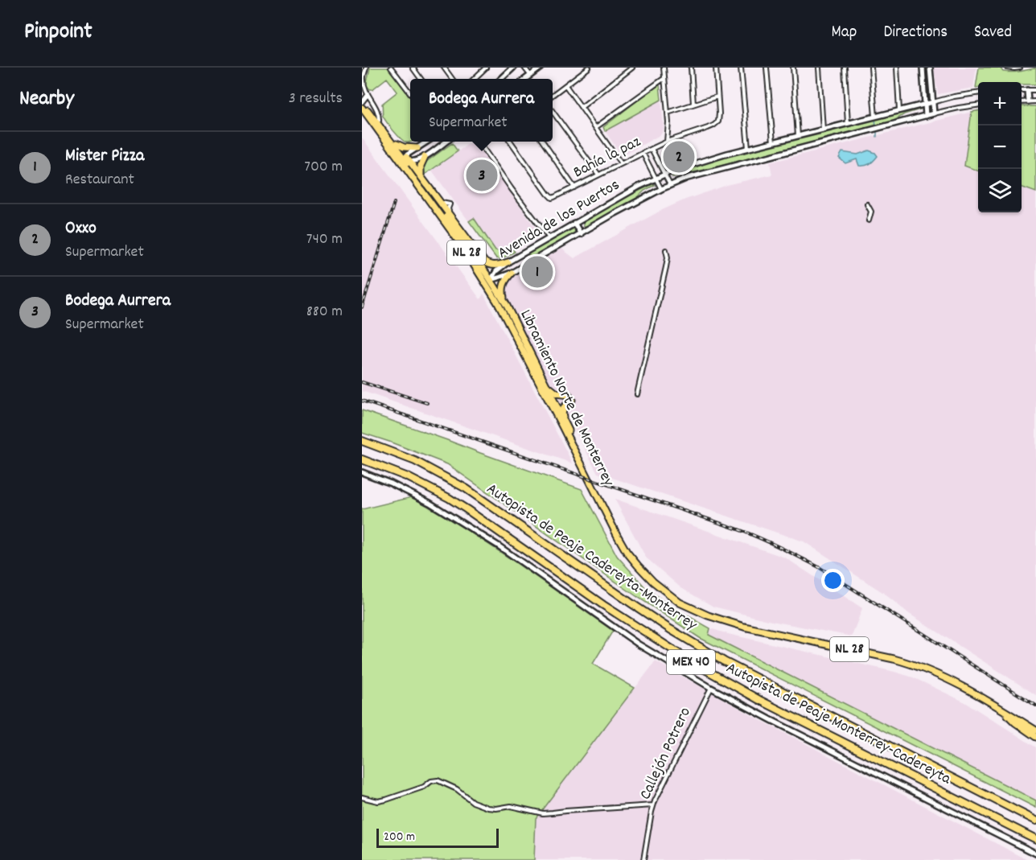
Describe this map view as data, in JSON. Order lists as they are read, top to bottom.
{
  "streets": {
    "highway": ["Autopista de Peaje Cadereyta-Monterrey", "MEX 40", "Autopista de Peaje Monterrey-Cadereyta"],
    "main road": ["NL 28", "Libramiento Norte de Monterrey"],
    "street": ["Bahía la paz", "Avenida de los Puertos", "Callejón Potrero"]
  },
  "crossings": [
    ["Avenida de los Puertos", "Libramiento Norte de Monterrey"]
  ],
  "scale_bar": "200 m",
  "page": {
    "header": "Pinpoint",
    "nav": ["Map", "Directions", "Saved"],
    "heading": ["Nearby", "3 results"],
    "popup": ["Bodega Aurrera", "Supermarket"],
    "map_buttons": ["+", "−"],
    "list": [
      {
        "mark": "1",
        "name": "Mister Pizza",
        "note": "Restaurant",
        "value": "700 m"
      },
      {
        "mark": "2",
        "name": "Oxxo",
        "note": "Supermarket",
        "value": "740 m"
      },
      {
        "mark": "3",
        "name": "Bodega Aurrera",
        "note": "Supermarket",
        "value": "880 m"
      }
    ],
    "pins": ["2", "3", "1"],
    "scale": "200 m"
  }
}
